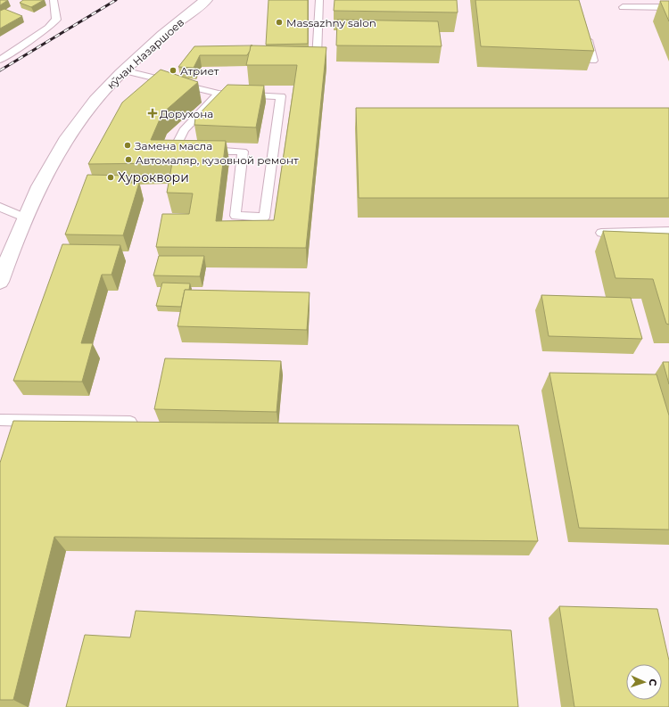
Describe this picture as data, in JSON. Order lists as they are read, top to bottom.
{
  "streets": {
    "street": ["кӯчаи Назаршоев"]
  },
  "places": {
    "other": [
      "Massazhny salon",
      "Атриет",
      "Замена масла",
      "Автомаляр, кузовной ремонт",
      "Хуроквори"
    ],
    "health": ["Дорухона"]
  },
  "north": "right"
}
